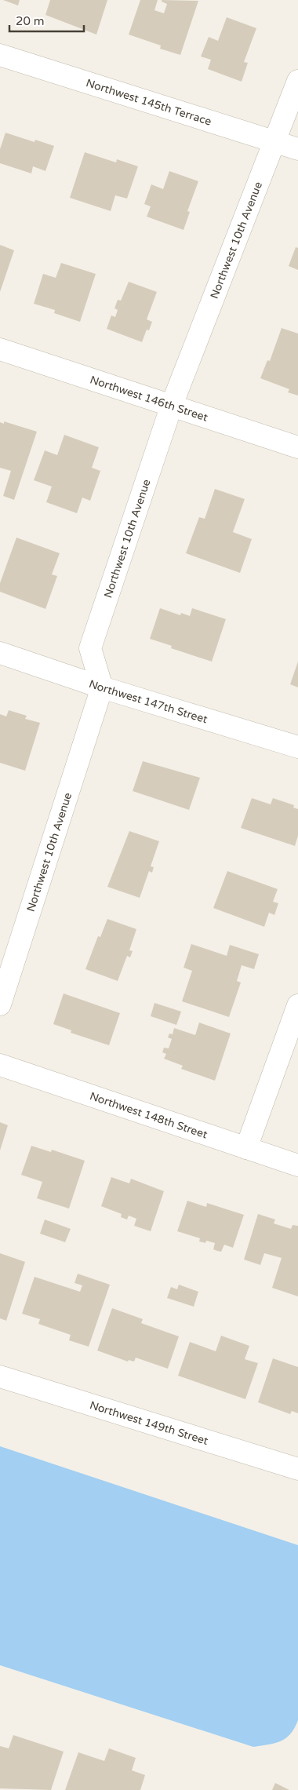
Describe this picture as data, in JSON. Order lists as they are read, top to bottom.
{
  "streets": {
    "street": [
      "Northwest 145th Terrace",
      "Northwest 10th Avenue",
      "Northwest 146th Street",
      "Northwest 147th Street",
      "Northwest 148th Street",
      "Northwest 149th Street"
    ]
  },
  "crossings": [
    ["Northwest 145th Terrace", "Northwest 10th Avenue"],
    ["Northwest 10th Avenue", "Northwest 146th Street"],
    ["Northwest 10th Avenue", "Northwest 147th Street"]
  ],
  "scale_bar": "20 m"
}
